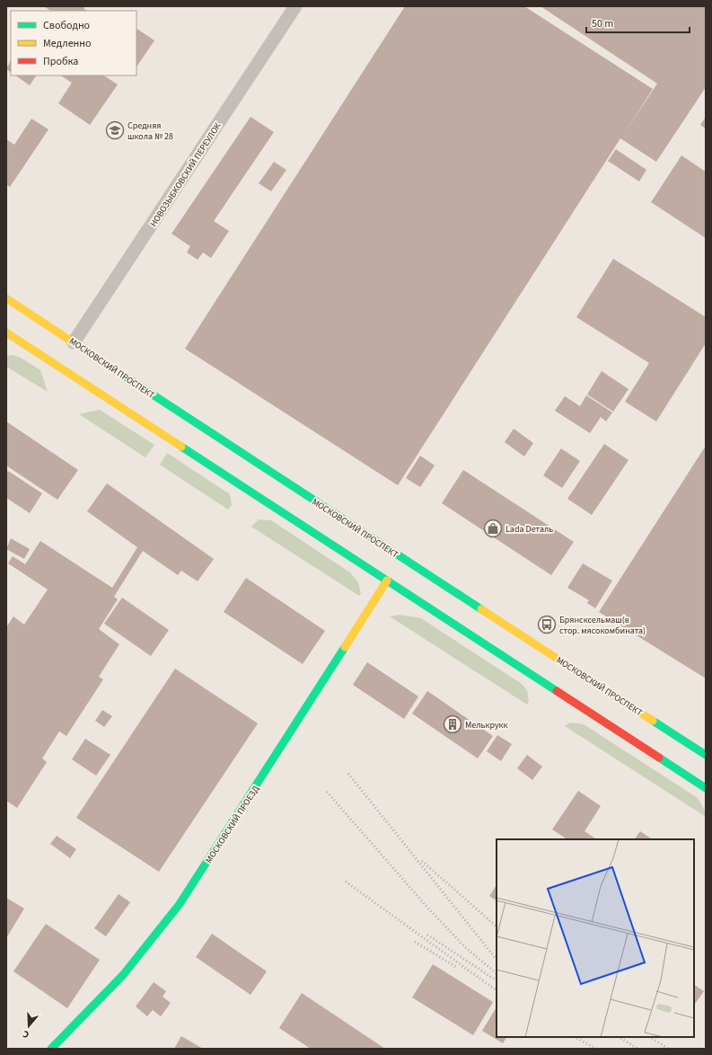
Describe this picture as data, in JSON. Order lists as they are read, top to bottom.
{
  "streets": {
    "main road": ["МОСКОВСКИЙ ПРОСПЕКТ", "МОСКОВСКИЙ ПРОЕЗД"],
    "street": ["НОВОЗЫБКОВСКИЙ ПЕРЕУЛОК"]
  },
  "crossings": [
    ["НОВОЗЫБКОВСКИЙ ПЕРЕУЛОК", "МОСКОВСКИЙ ПРОСПЕКТ"]
  ],
  "places": {
    "school or university": ["Средняя школа № 28"],
    "shop": ["Lada Dеталь"],
    "bus stop": ["Брянсксельмаш(в стор. мясокомбината)"],
    "building": ["Мелькрукк"]
  },
  "legend": ["Свободно", "Медленно", "Пробка"],
  "scale_bar": "50 m",
  "north": "bottom"
}
